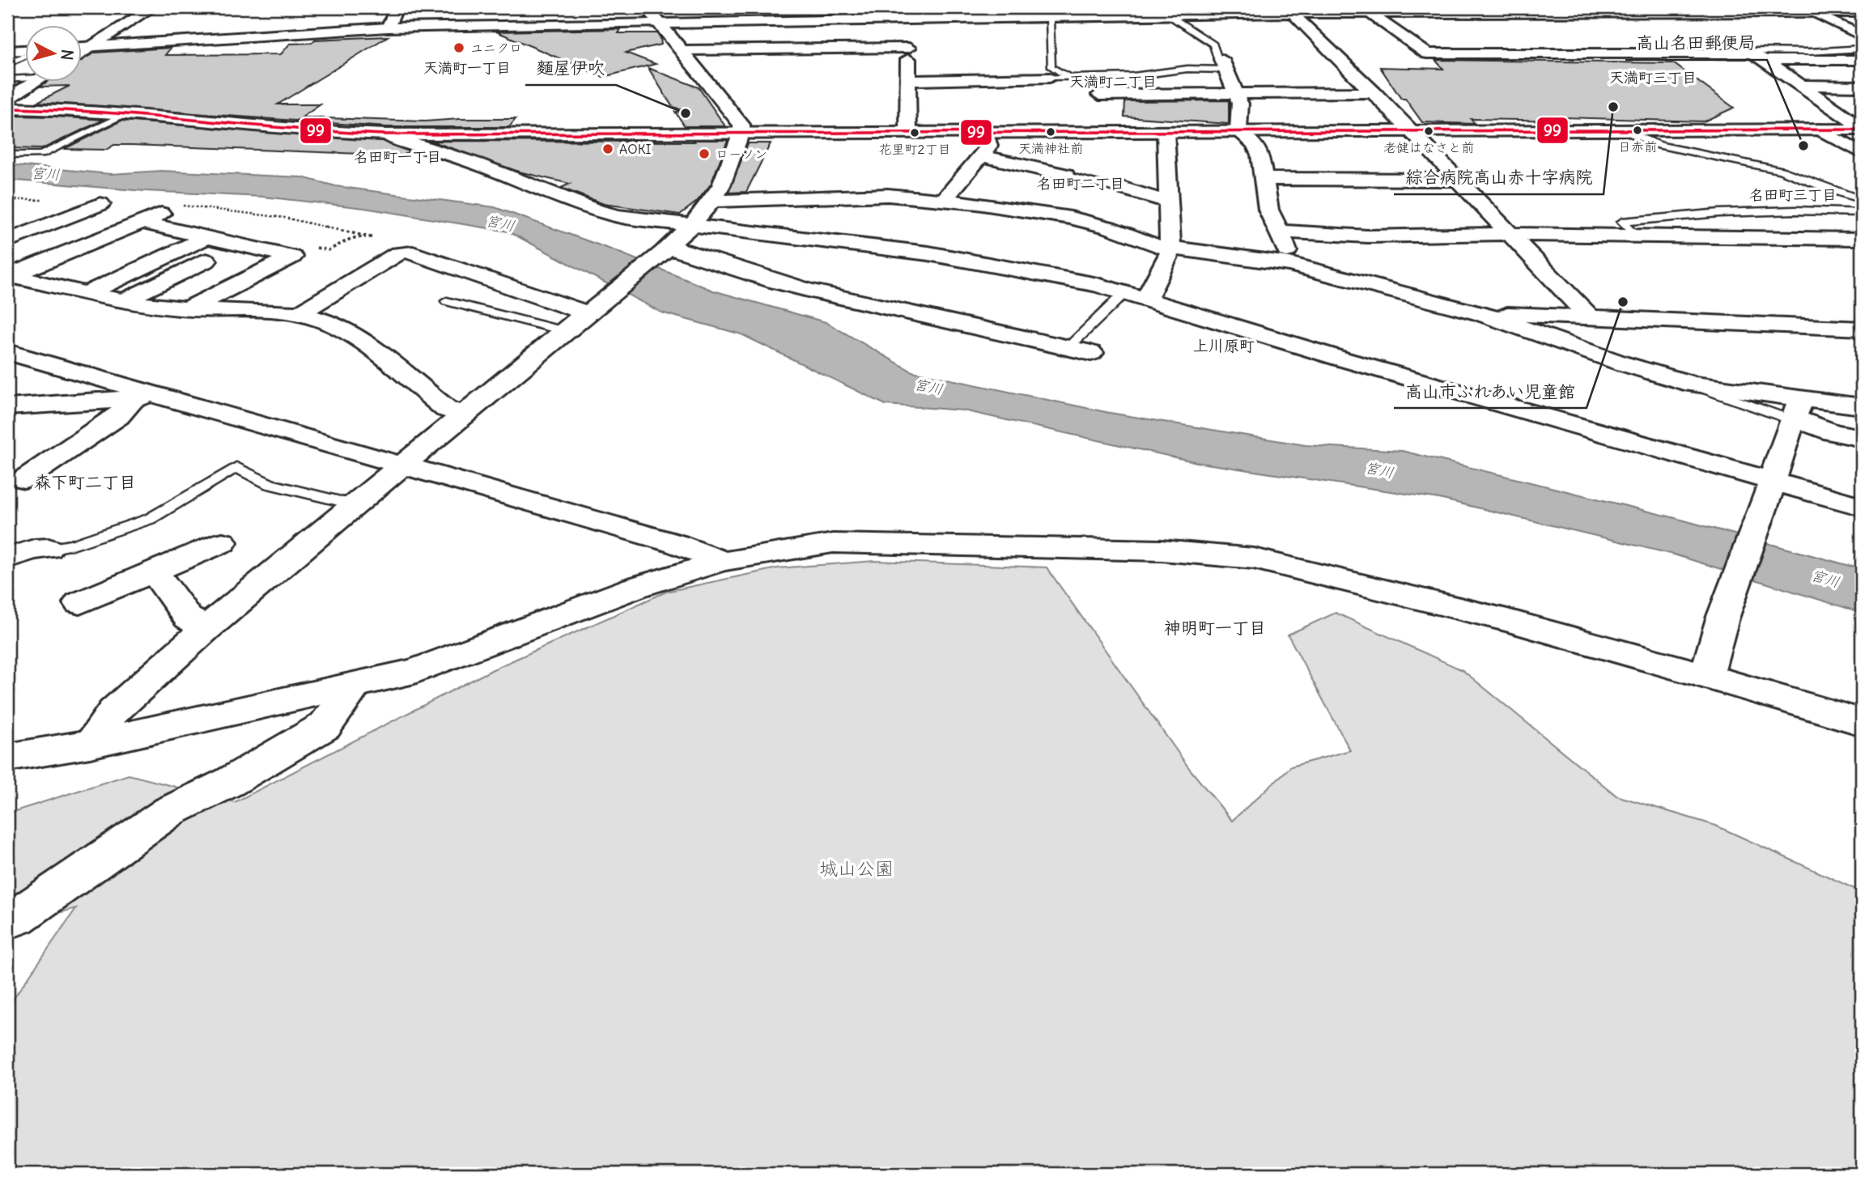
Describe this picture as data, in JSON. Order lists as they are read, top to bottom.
{
  "districts": [
    "天満町一丁目",
    "天満町三丁目",
    "天満町二丁目",
    "名田町一丁目",
    "名田町二丁目",
    "名田町三丁目",
    "上川原町",
    "森下町二丁目",
    "神明町一丁目"
  ],
  "water": ["宮川"],
  "parks": ["城山公園"],
  "places": [
    "ユニクロ",
    "綜合病院高山赤十字病院",
    "麵屋伊吹",
    "日赤前",
    "老健はなさと前",
    "天満神社前",
    "花里町2丁目",
    "高山名田郵便局",
    "AOKI",
    "ローソン",
    "高山市ふれあい児童館"
  ],
  "lines": ["transit line 99"],
  "north": "right"
}
